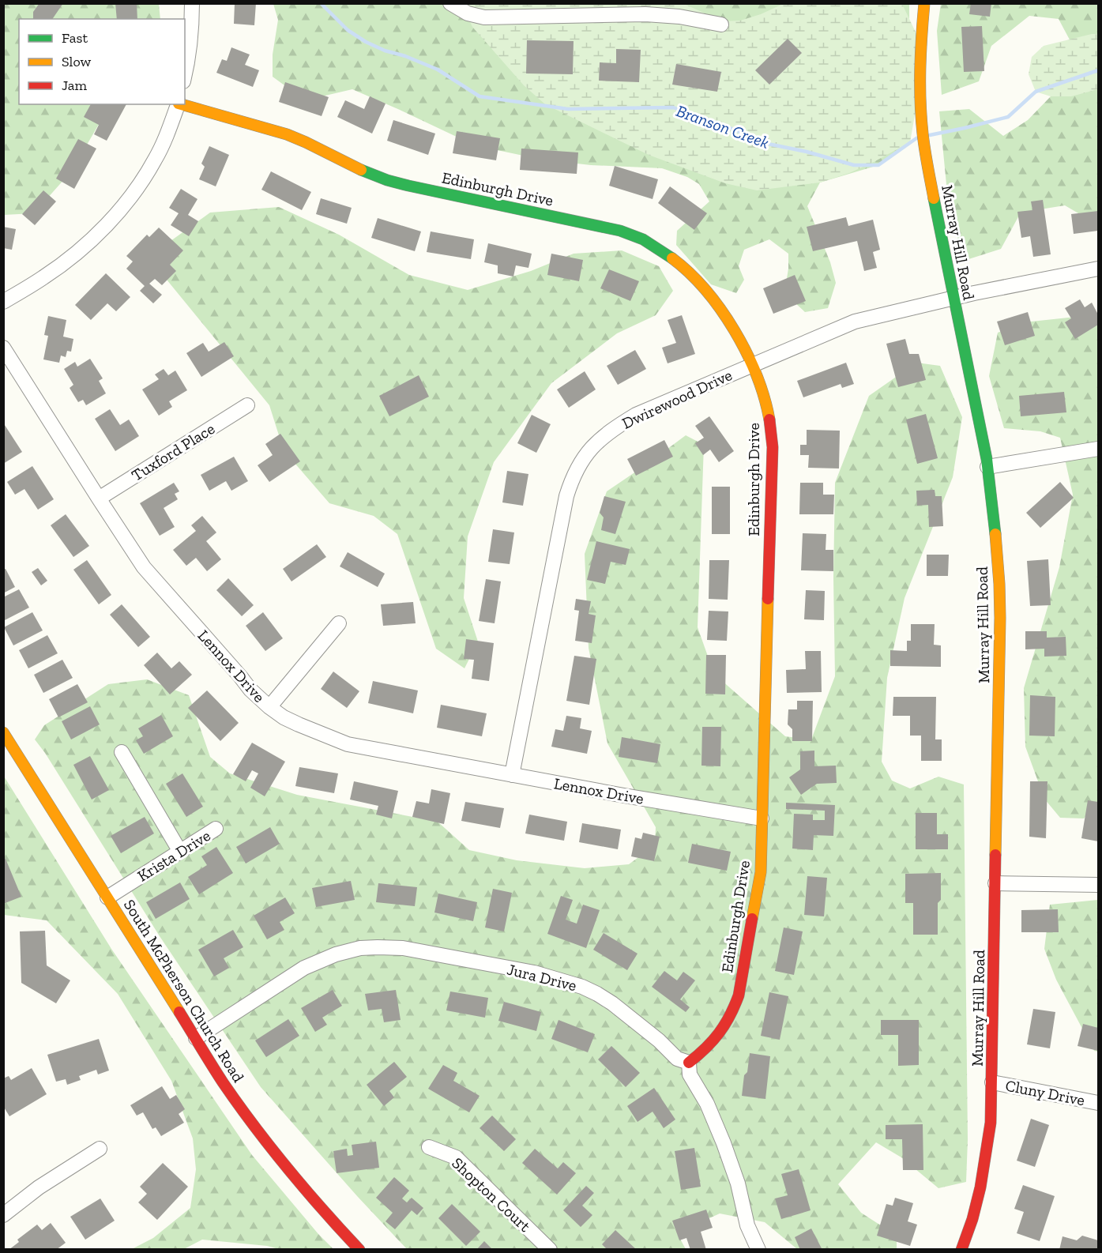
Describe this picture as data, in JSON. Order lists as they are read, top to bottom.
{
  "streets": {
    "street": [
      "Edinburgh Drive",
      "Murray Hill Road",
      "Dwirewood Drive",
      "Tuxford Place",
      "Lennox Drive",
      "Krista Drive",
      "Jura Drive",
      "South McPherson Church Road",
      "Cluny Drive",
      "Shopton Court"
    ]
  },
  "crossings": [
    ["Edinburgh Drive", "Dwirewood Drive"],
    ["Edinburgh Drive", "Lennox Drive"],
    ["Edinburgh Drive", "Jura Drive"],
    ["Murray Hill Road", "Dwirewood Drive"],
    ["Murray Hill Road", "Cluny Drive"],
    ["Dwirewood Drive", "Lennox Drive"],
    ["Tuxford Place", "Lennox Drive"],
    ["Krista Drive", "South McPherson Church Road"],
    ["Jura Drive", "South McPherson Church Road"]
  ],
  "water": ["Branson Creek"],
  "legend": ["Fast", "Slow", "Jam"]
}
